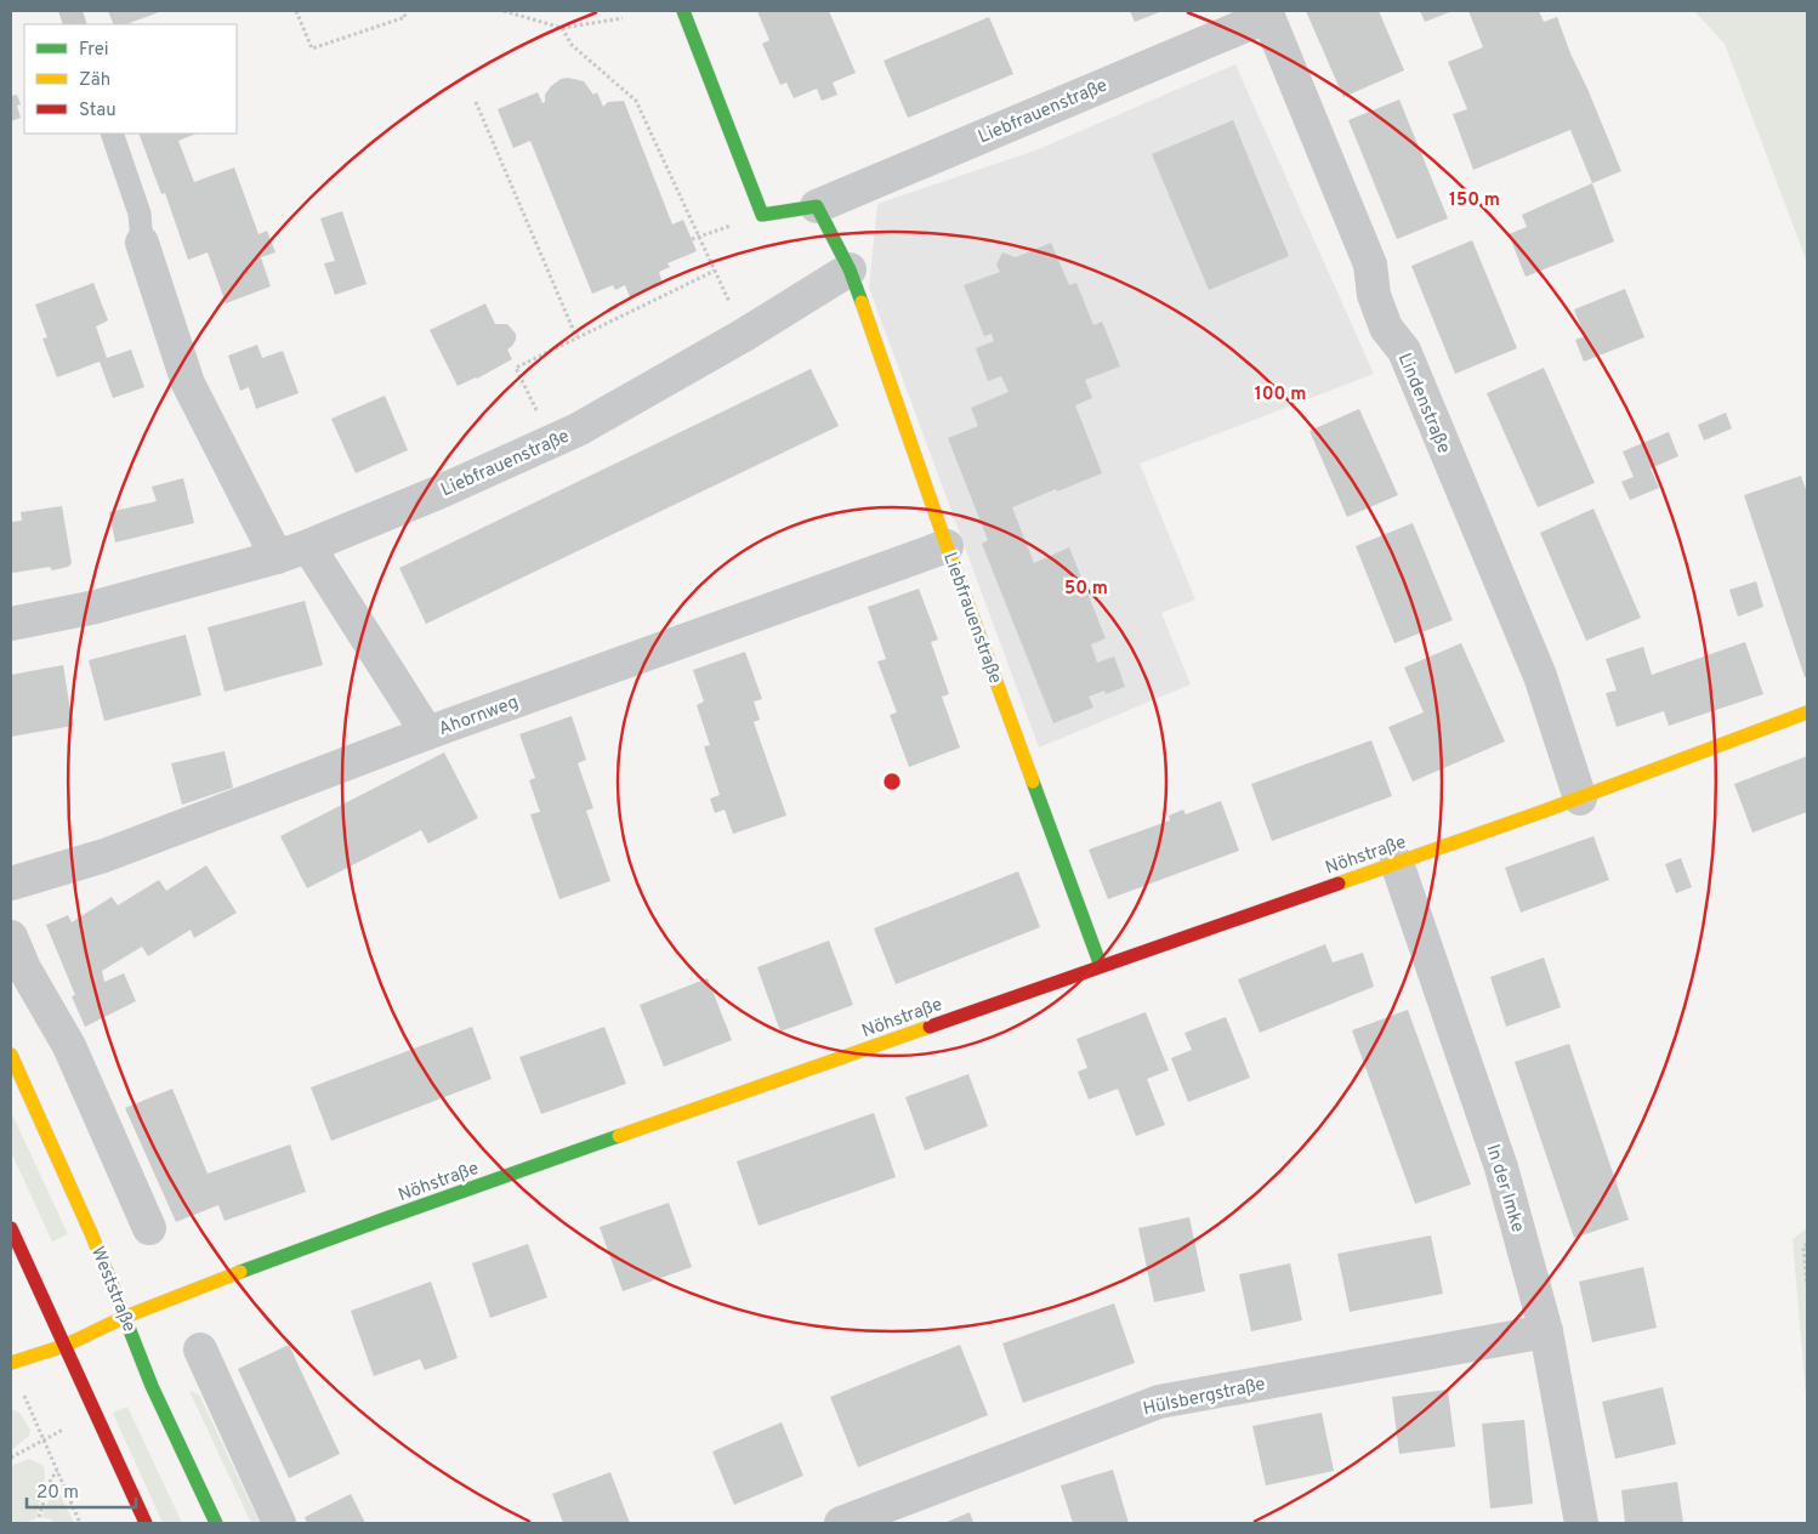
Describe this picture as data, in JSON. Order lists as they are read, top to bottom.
{
  "streets": {
    "street": [
      "Liebfrauenstraße",
      "Lindenstraße",
      "Ahornweg",
      "Nöhstraße",
      "In der Imke",
      "Weststraße",
      "Hülsbergstraße"
    ]
  },
  "crossings": [
    ["Liebfrauenstraße", "Lindenstraße"],
    ["Liebfrauenstraße", "Ahornweg"],
    ["Liebfrauenstraße", "Nöhstraße"],
    ["Lindenstraße", "Nöhstraße"],
    ["Nöhstraße", "In der Imke"],
    ["Nöhstraße", "Weststraße"],
    ["In der Imke", "Hülsbergstraße"]
  ],
  "legend": ["Frei", "Zäh", "Stau"],
  "scale_bar": "20 m",
  "rings": ["150 m", "100 m", "50 m"]
}
